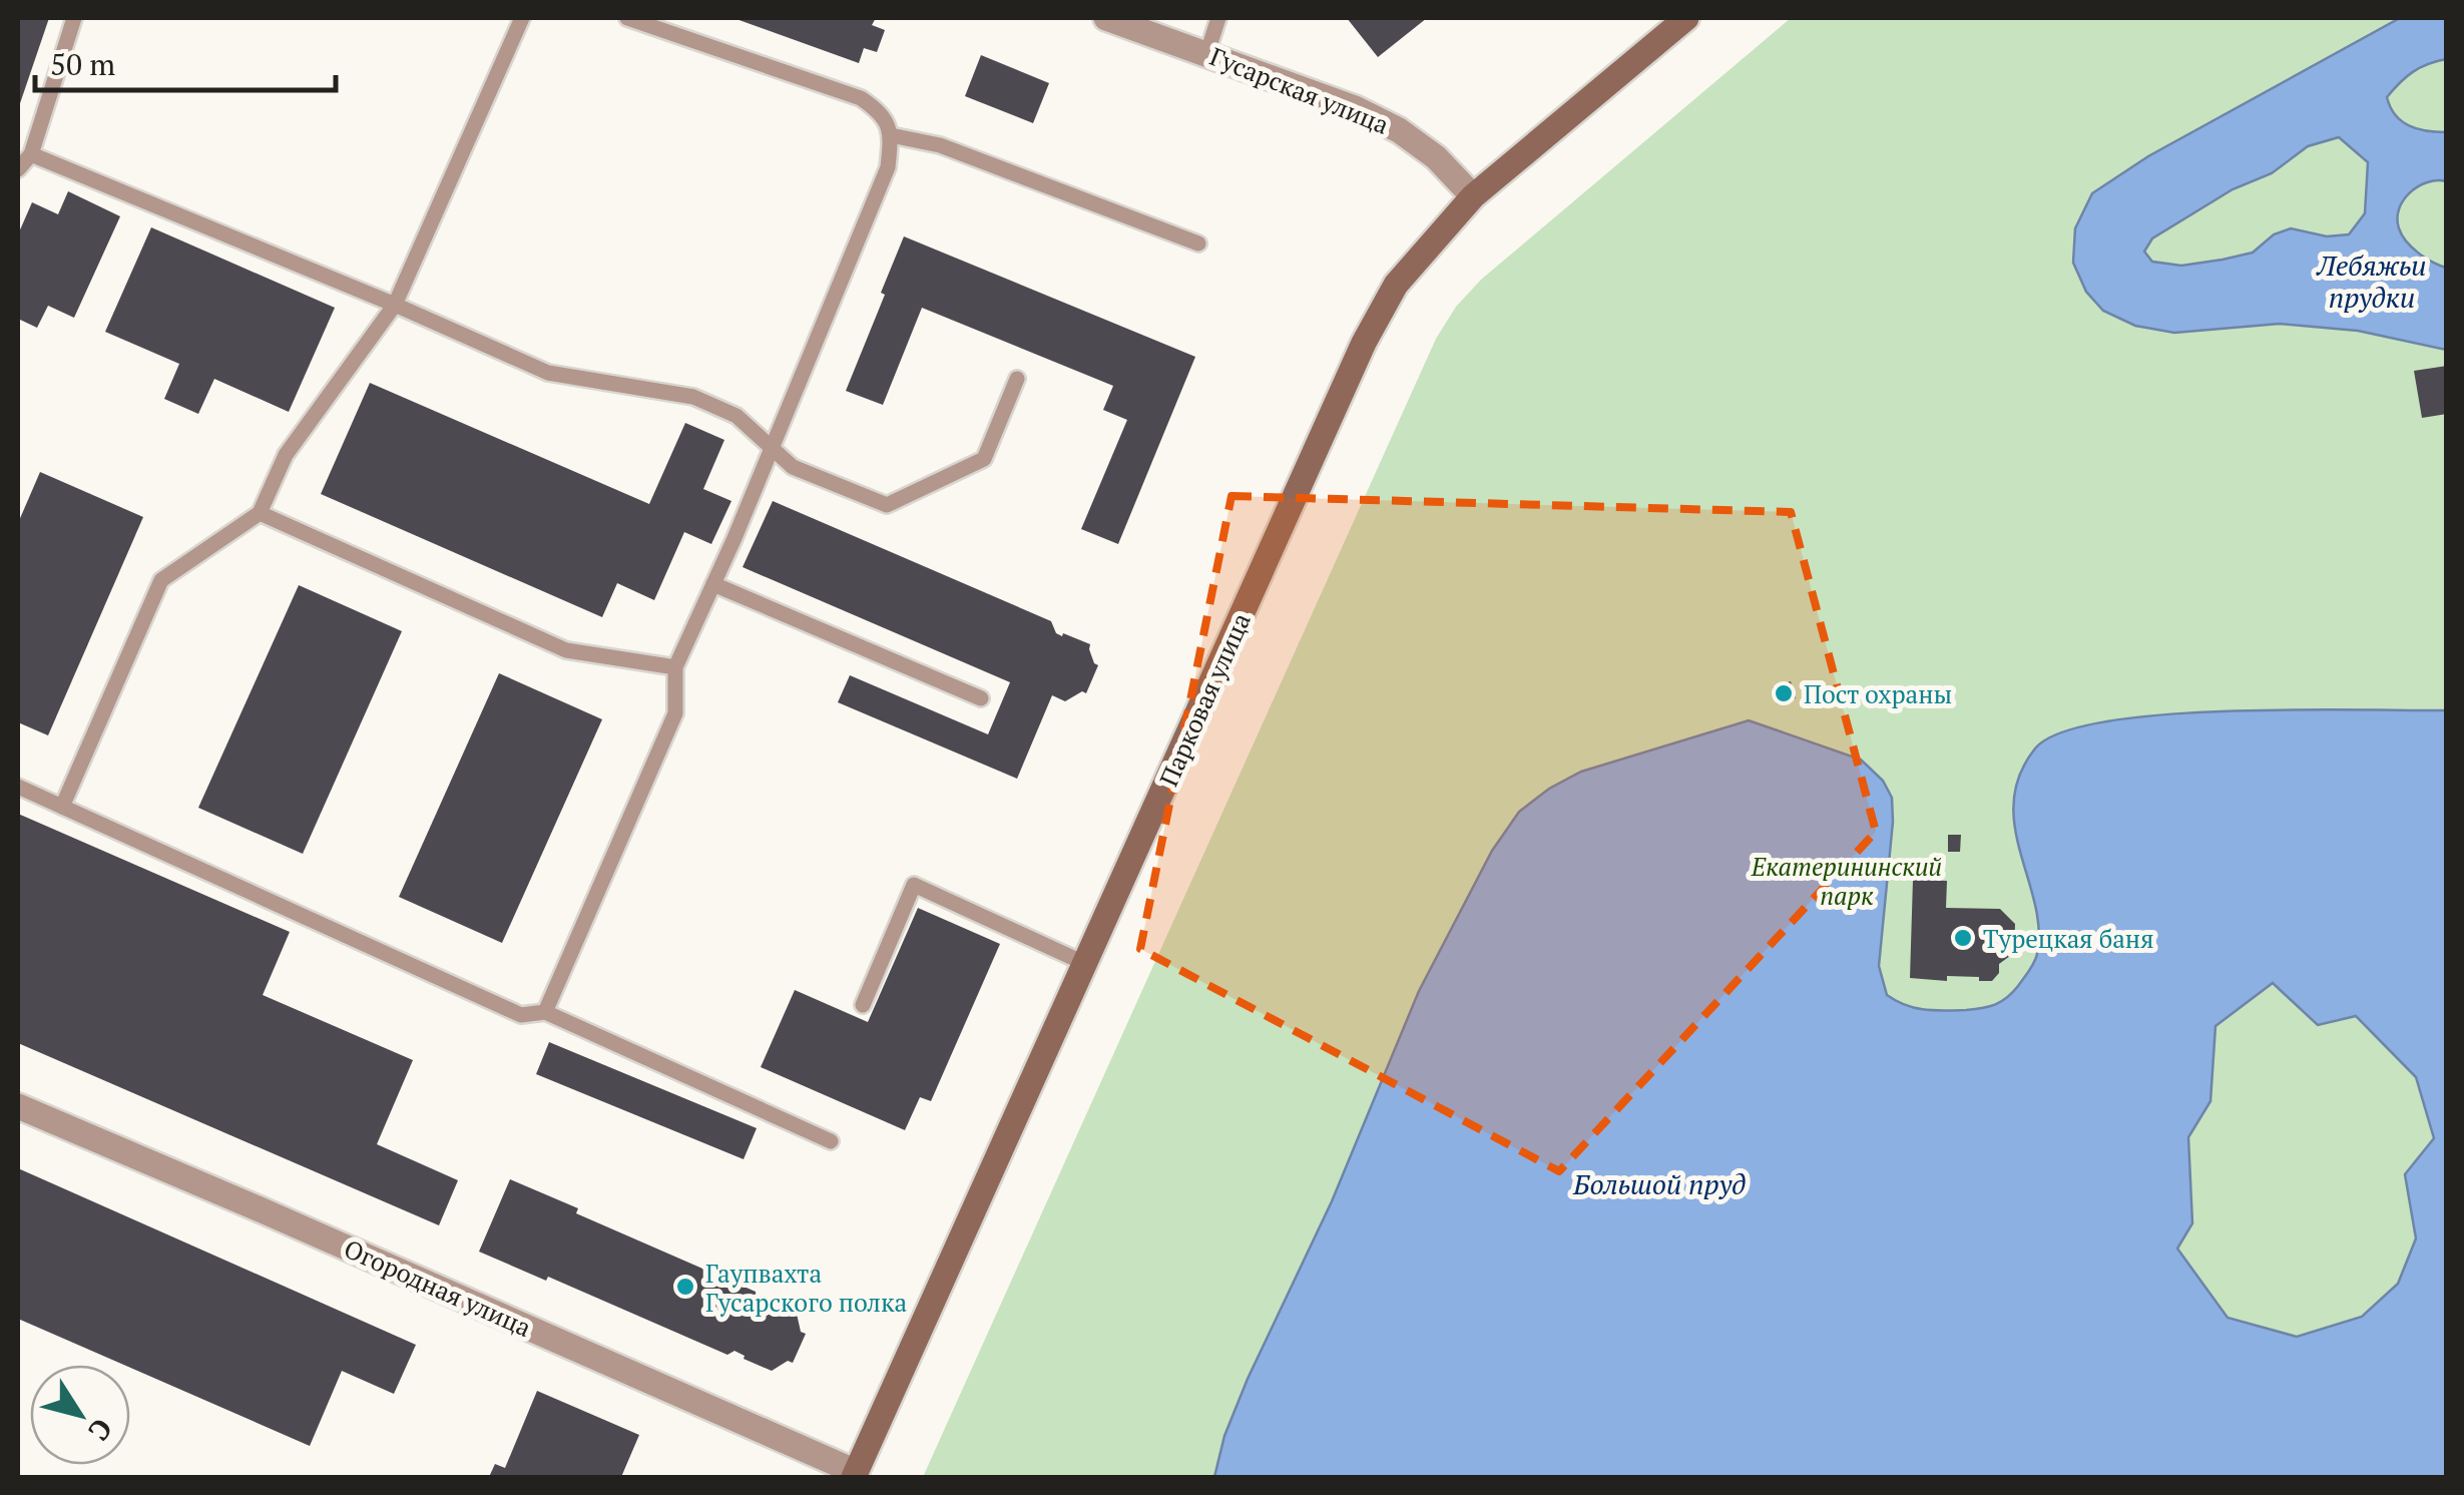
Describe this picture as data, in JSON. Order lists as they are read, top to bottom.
{
  "streets": {
    "main road": ["Парковая улица"],
    "street": ["Гусарская улица", "Огородная улица"]
  },
  "crossings": [
    ["Гусарская улица", "Парковая улица"],
    ["Парковая улица", "Огородная улица"]
  ],
  "water": ["Лебяжьи прудки", "Большой пруд"],
  "parks": ["Екатерининский парк"],
  "places": ["Пост охраны", "Турецкая баня", "Гаупвахта Гусарского полка"],
  "scale_bar": "50 m",
  "north": "bottom right"
}
